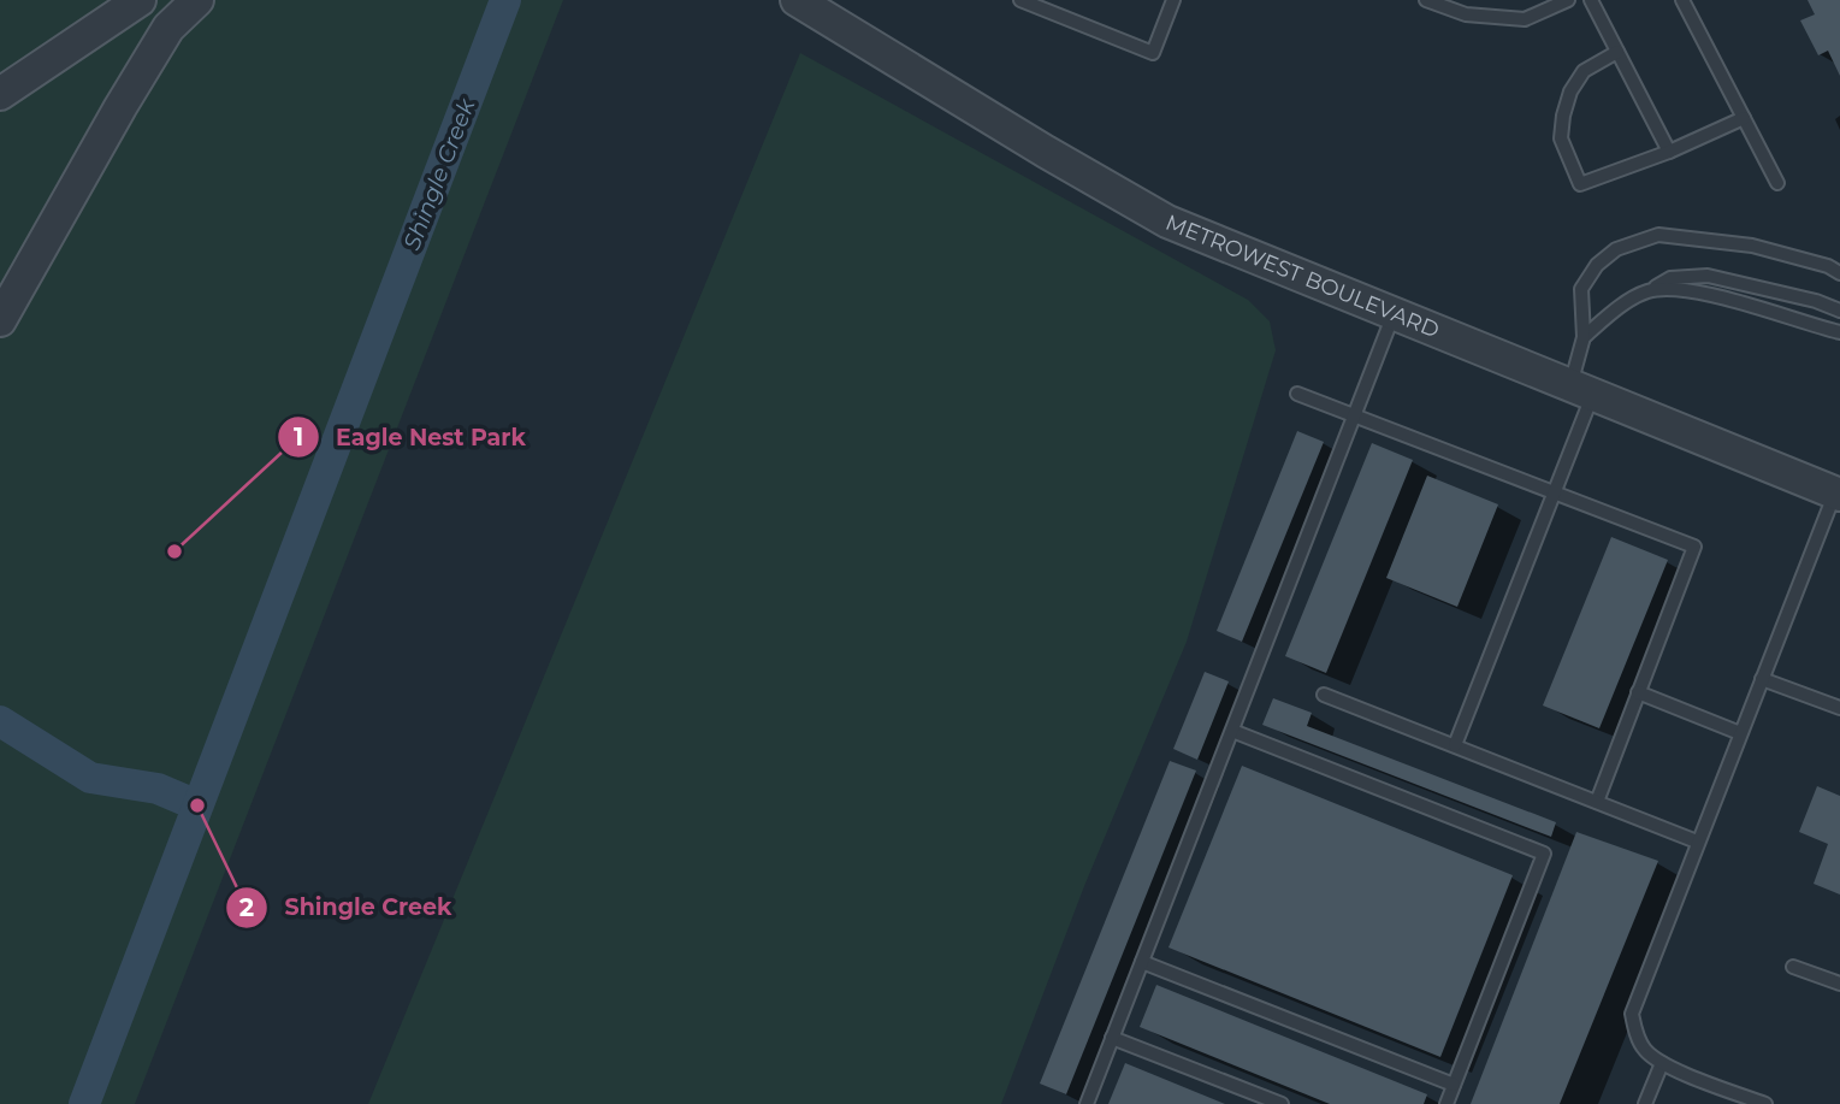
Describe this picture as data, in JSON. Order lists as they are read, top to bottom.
{
  "streets": {
    "street": ["METROWEST BOULEVARD"]
  },
  "water": ["Shingle Creek"],
  "places": ["Eagle Nest Park", "Shingle Creek"]
}
